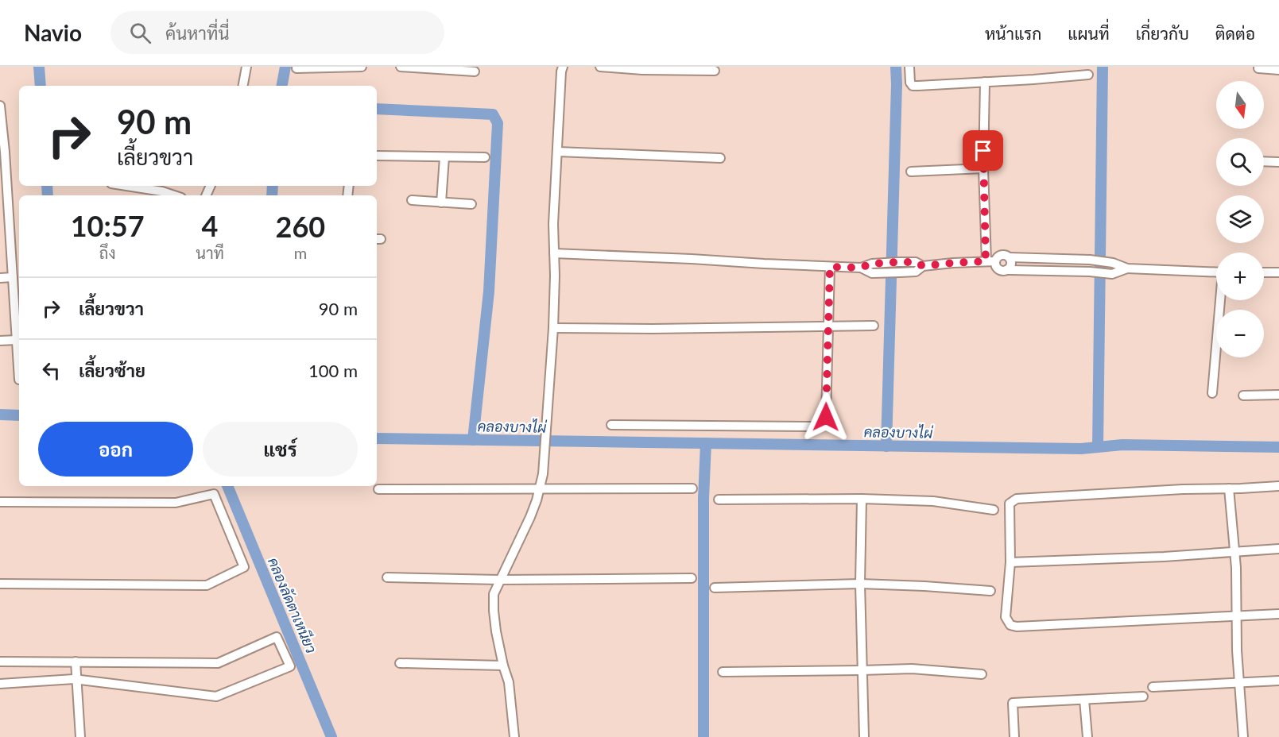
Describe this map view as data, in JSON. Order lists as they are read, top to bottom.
{
  "water": ["คลองบางไผ่", "คลองลัดตาเหนียว"],
  "north": "bottom",
  "page": {
    "header": "Navio",
    "search": "ค้นหาที่นี่",
    "nav": [
      "หน้าแรก",
      "แผนที่",
      "เกี่ยวกับ",
      "ติดต่อ"
    ],
    "map_buttons": ["+", "−"],
    "turn": ["90 m", "เลี้ยวขวา"],
    "eta": [
      "10:57",
      "ถึง",
      "4",
      "นาที",
      "260",
      "m"
    ],
    "list": [
      {
        "name": "เลี้ยวขวา",
        "value": "90 m"
      },
      {
        "name": "เลี้ยวซ้าย",
        "value": "100 m"
      }
    ],
    "buttons": ["ออก", "แชร์"]
  }
}
